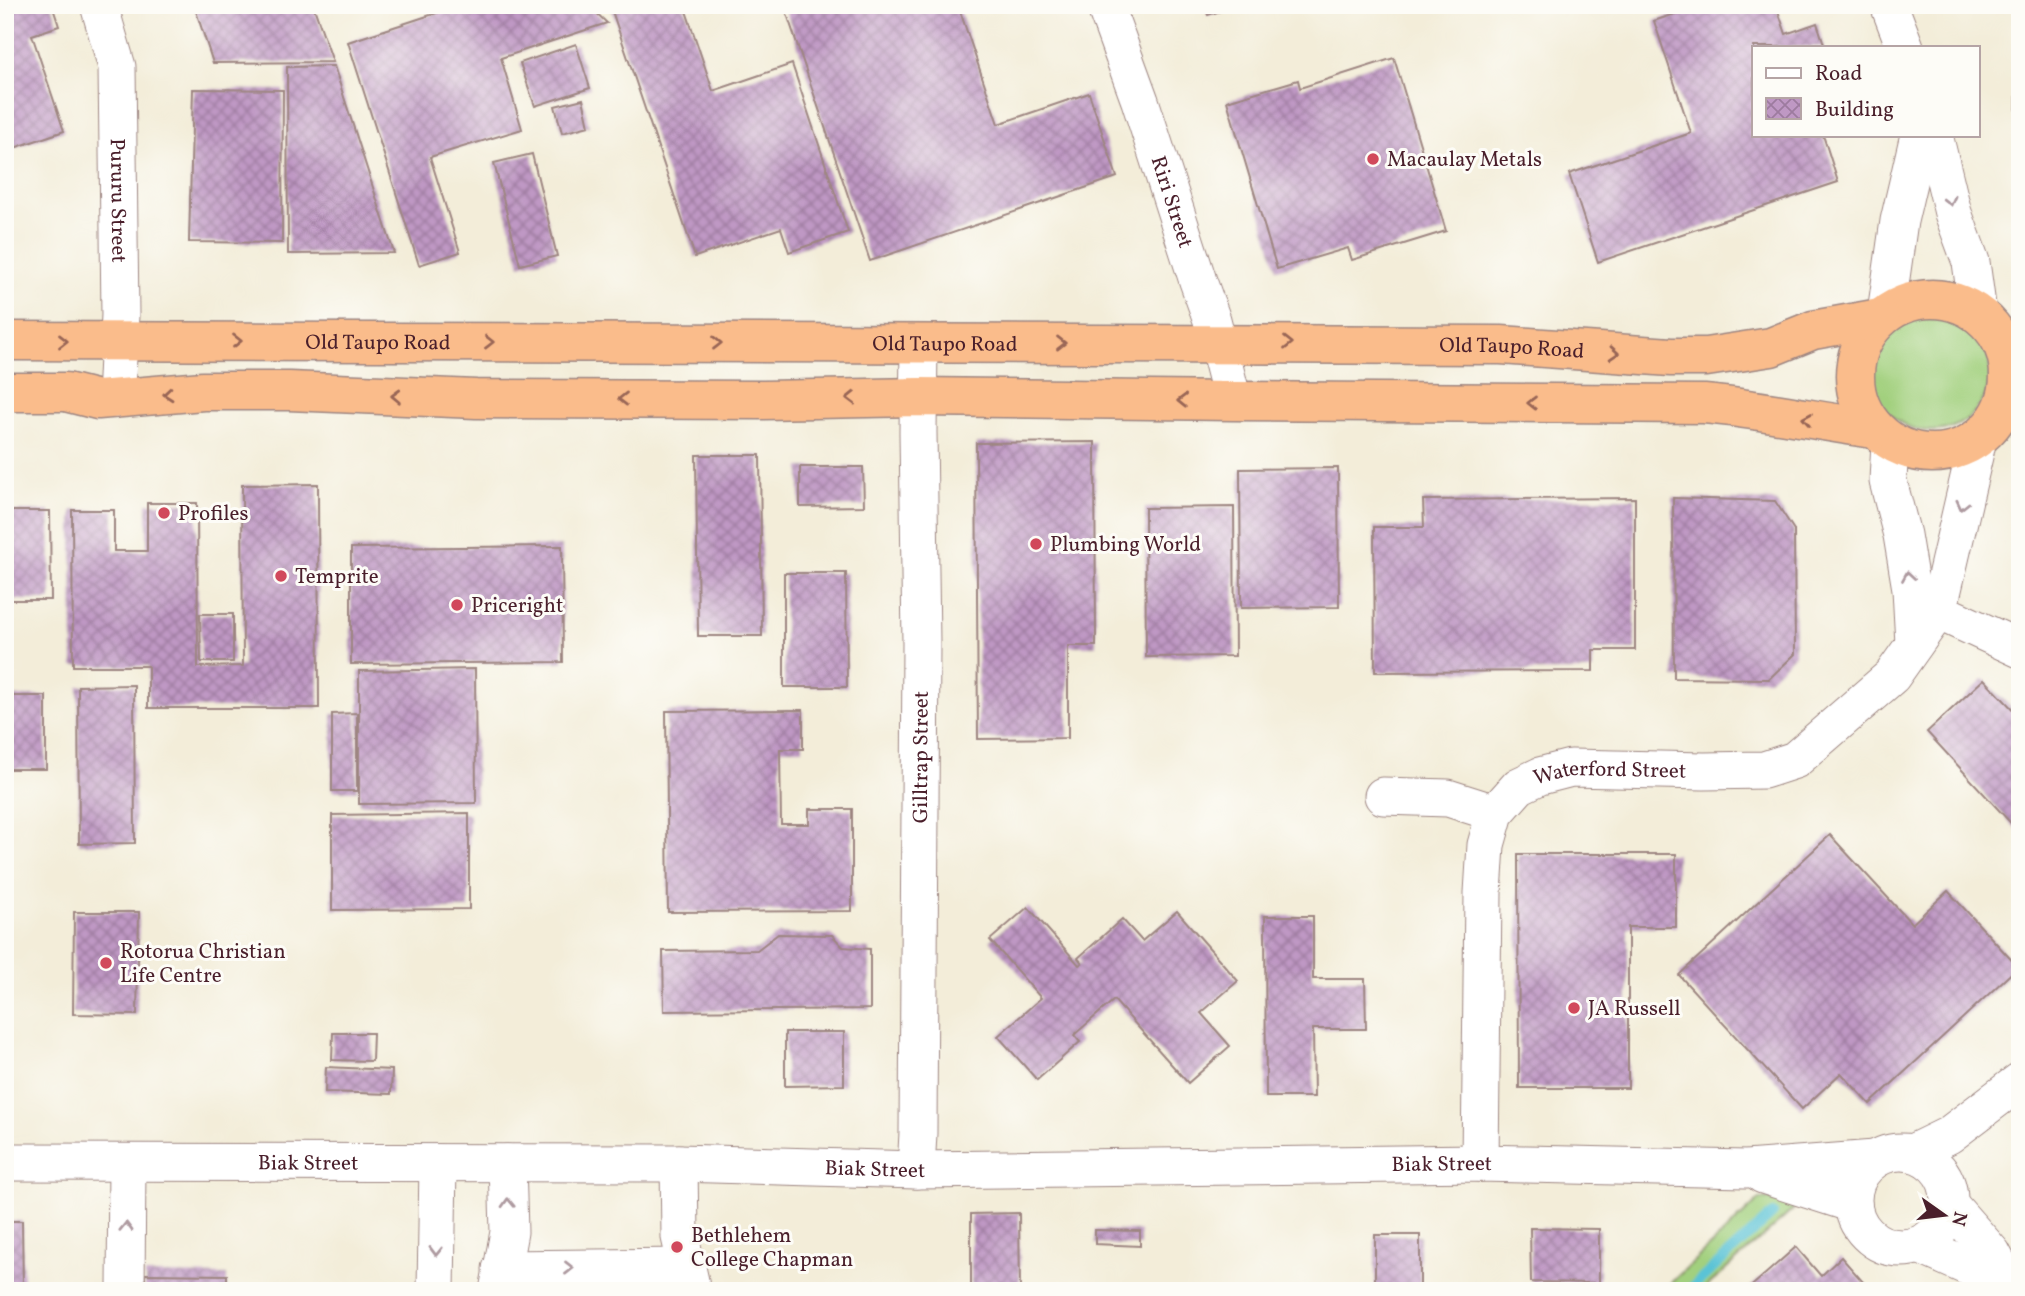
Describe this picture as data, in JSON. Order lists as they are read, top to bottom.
{
  "streets": {
    "highway": ["Old Taupo Road"],
    "street": [
      "Pururu Street",
      "Riri Street",
      "Gilltrap Street",
      "Waterford Street",
      "Biak Street"
    ]
  },
  "crossings": [
    ["Pururu Street", "Old Taupo Road"],
    ["Riri Street", "Old Taupo Road"],
    ["Old Taupo Road", "Gilltrap Street"],
    ["Old Taupo Road", "Waterford Street"],
    ["Gilltrap Street", "Biak Street"],
    ["Waterford Street", "Biak Street"]
  ],
  "places": [
    "Macaulay Metals",
    "Profiles",
    "Plumbing World",
    "Temprite",
    "Priceright",
    "Rotorua Christian Life Centre",
    "JA Russell",
    "Bethlehem College Chapman"
  ],
  "legend": ["Road", "Building"],
  "north": "right"
}
